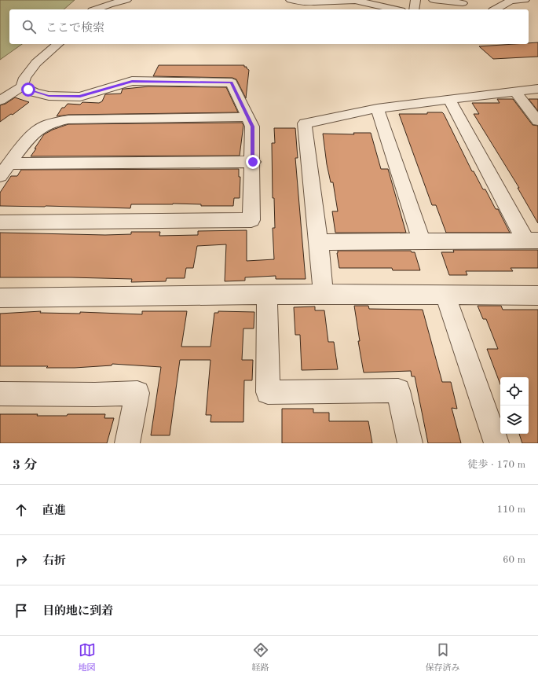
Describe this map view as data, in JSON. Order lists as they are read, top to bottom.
{
  "page": {
    "search": "ここで検索",
    "heading": ["3 分", "徒歩 · 170 m"],
    "list": [
      ["直進", "110 m"],
      ["右折", "60 m"],
      "目的地に到着"
    ],
    "nav": ["地図", "経路", "保存済み"]
  }
}
